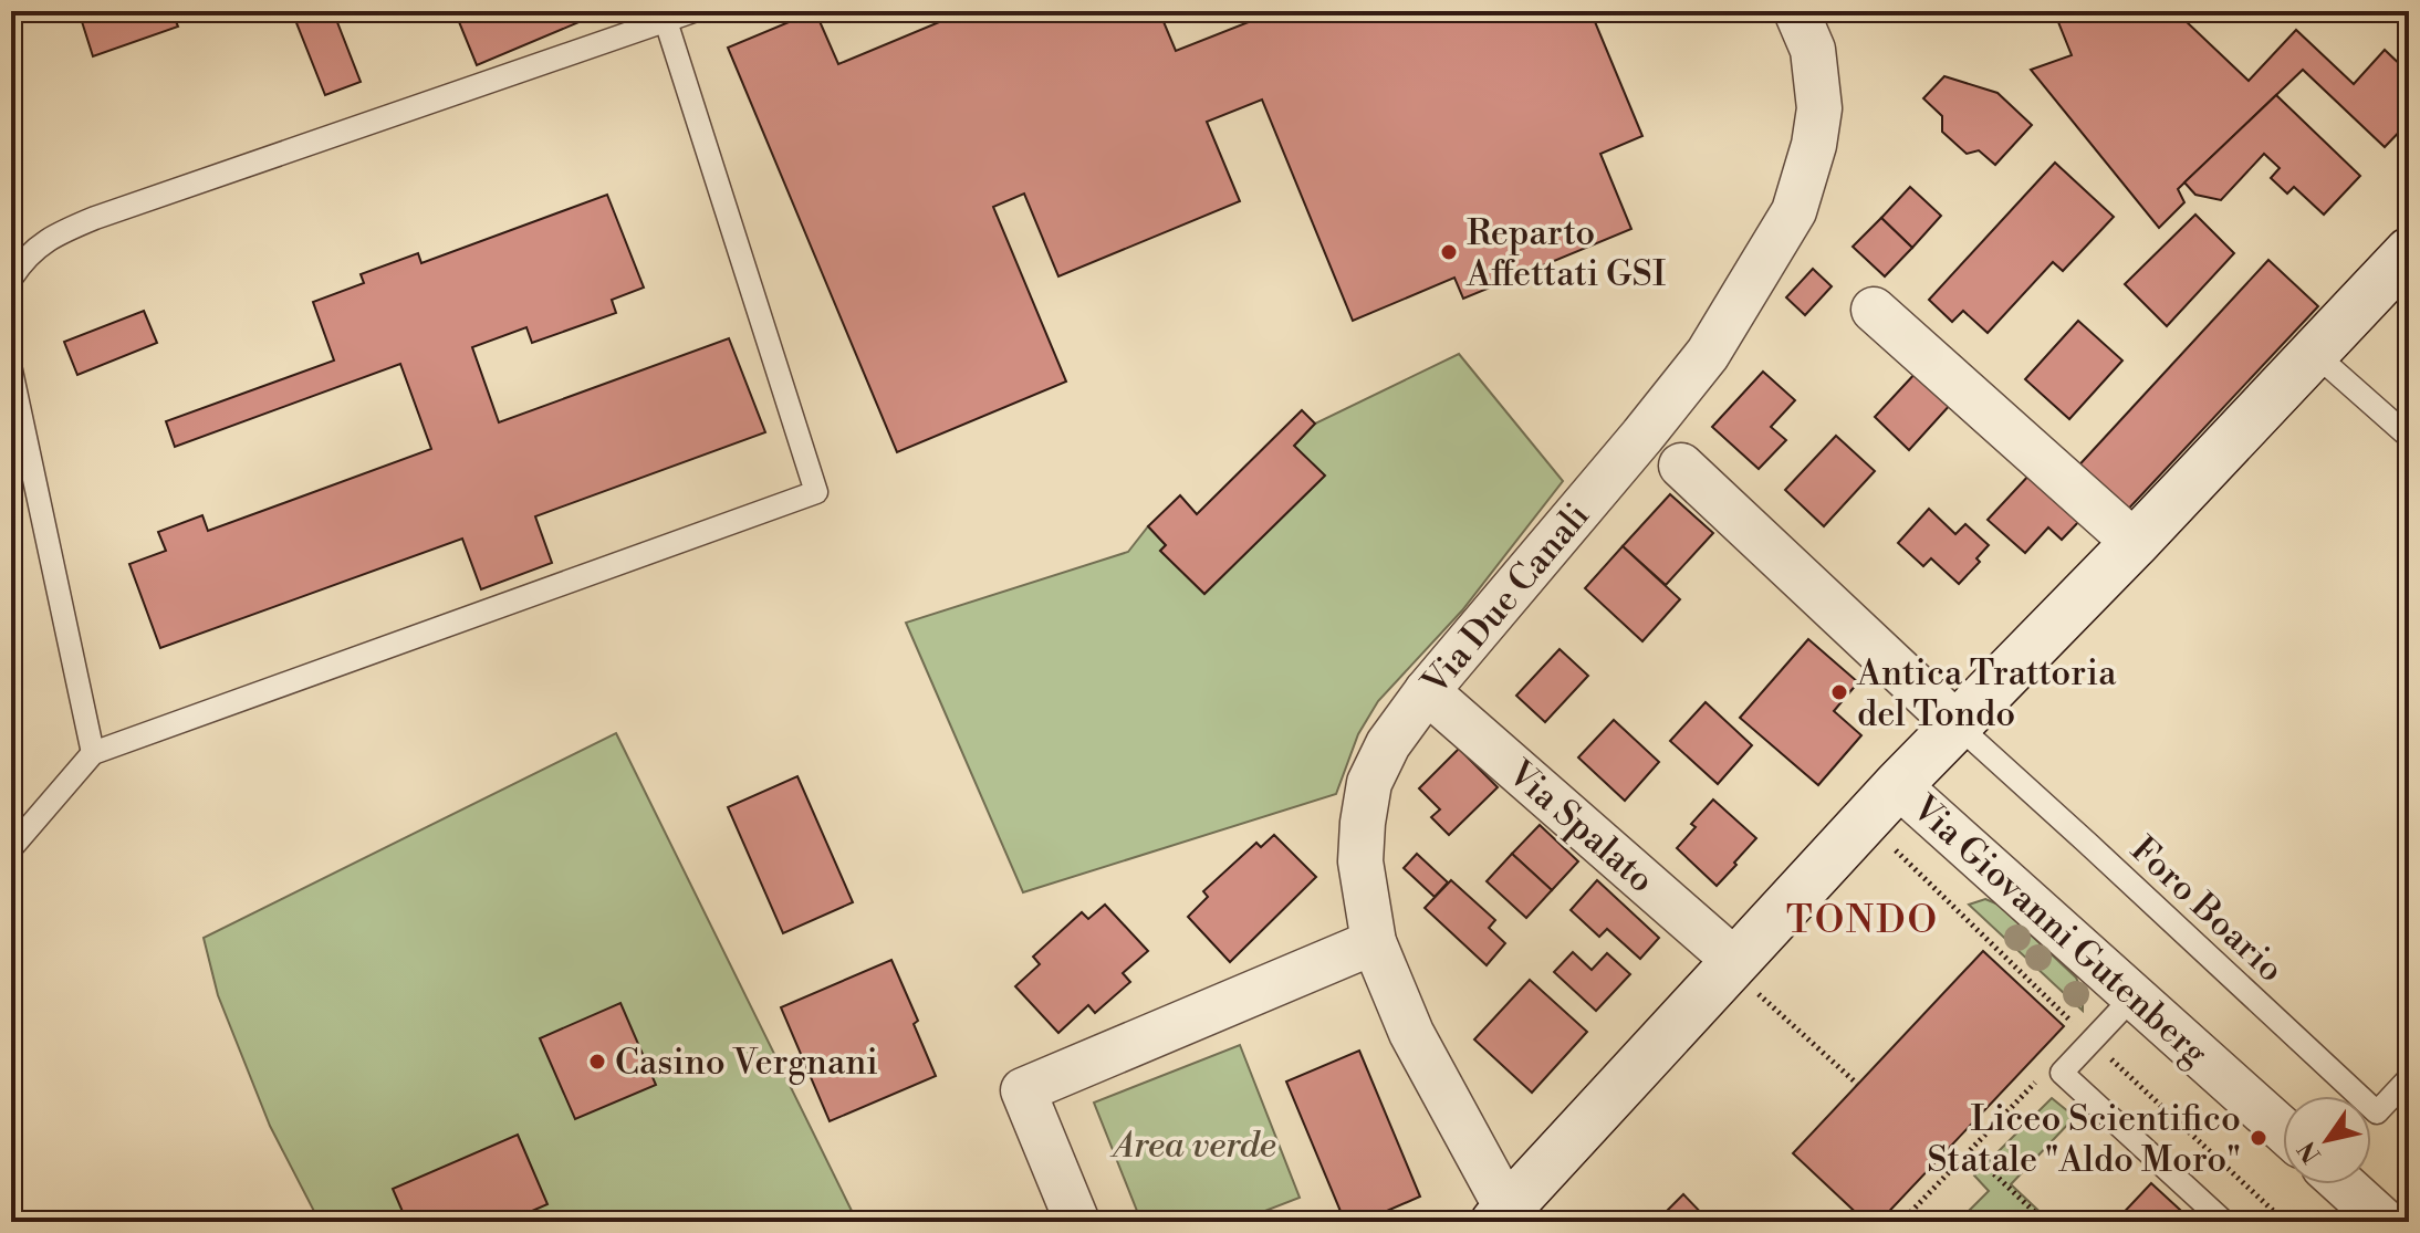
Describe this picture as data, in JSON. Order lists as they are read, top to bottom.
{
  "streets": {
    "street": ["Via Due Canali", "Via Spalato", "Via Giovanni Gutenberg"],
    "lane": ["Foro Boario"]
  },
  "crossings": [
    ["Via Due Canali", "Via Spalato"]
  ],
  "districts": ["TONDO"],
  "parks": ["Area verde"],
  "places": [
    "Reparto Affettati GSI",
    "Antica Trattoria del Tondo",
    "Casino Vergnani",
    "Liceo Scientifico Statale \"Aldo Moro\""
  ],
  "north": "bottom left"
}
